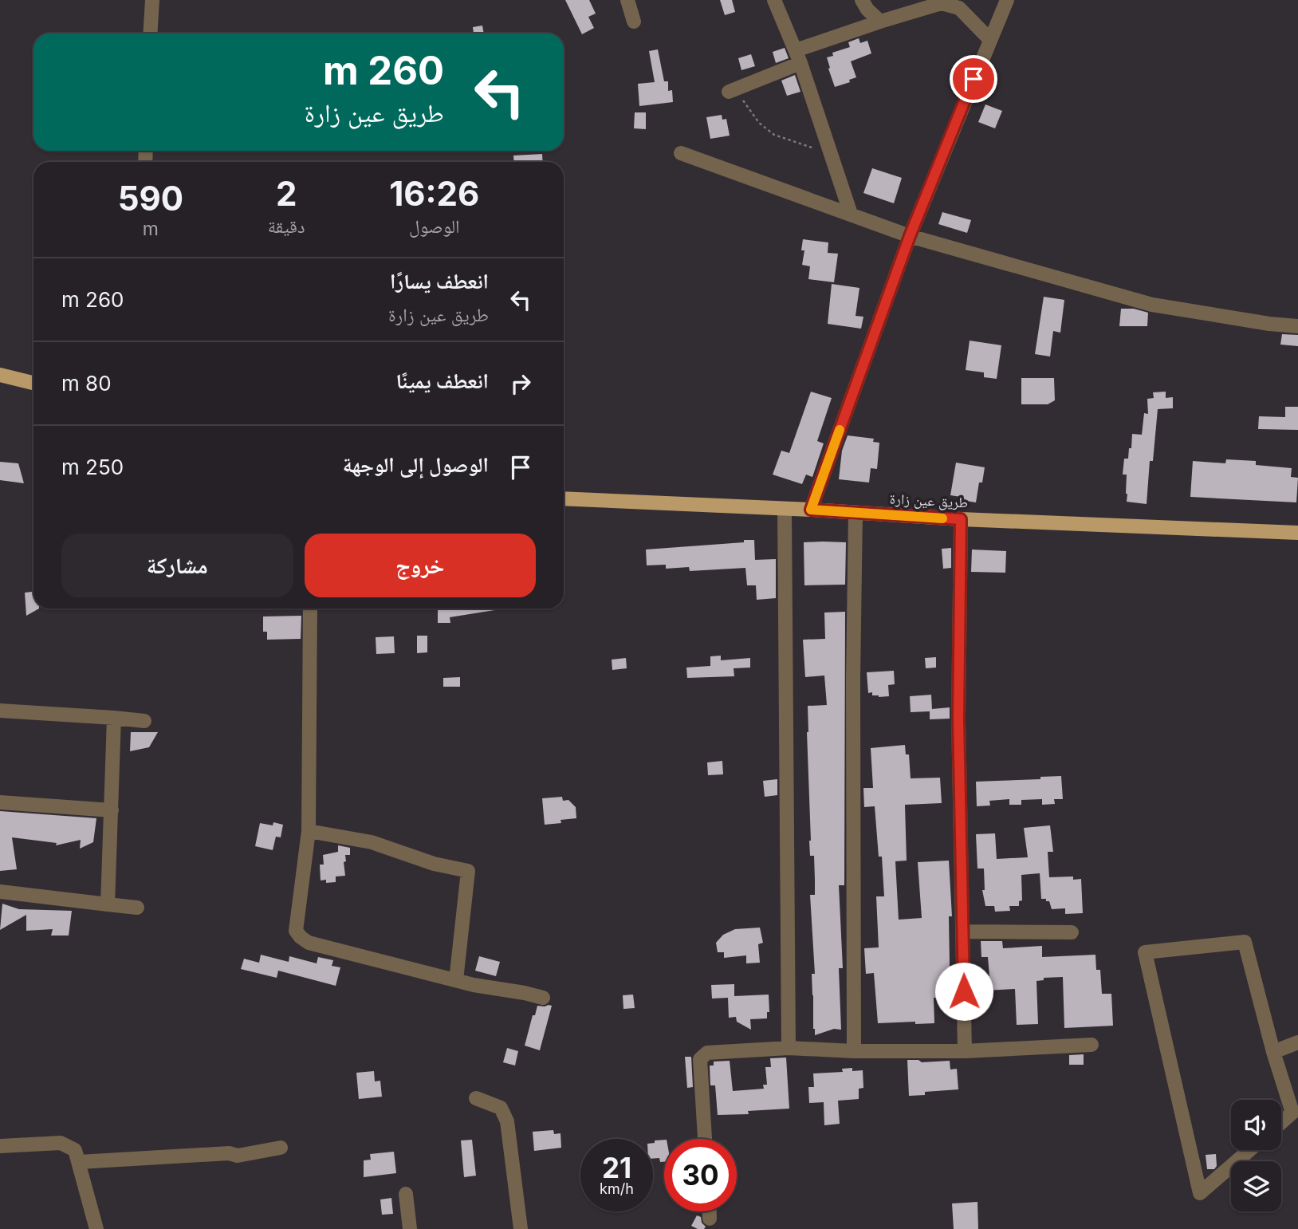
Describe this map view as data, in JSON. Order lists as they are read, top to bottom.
{
  "streets": {
    "main road": ["طريق عين زارة"]
  },
  "page": {
    "turn": ["260 m", "طريق عين زارة"],
    "eta": [
      "16:26",
      "الوصول",
      "2",
      "دقيقة",
      "590",
      "m"
    ],
    "list": [
      {
        "name": "انعطف يسارًا",
        "note": "طريق عين زارة",
        "value": "260 m"
      },
      {
        "name": "انعطف يمينًا",
        "value": "80 m"
      },
      {
        "name": "الوصول إلى الوجهة",
        "value": "250 m"
      }
    ],
    "buttons": ["خروج", "مشاركة"],
    "speed": "21 km/h",
    "limit": "30"
  }
}
